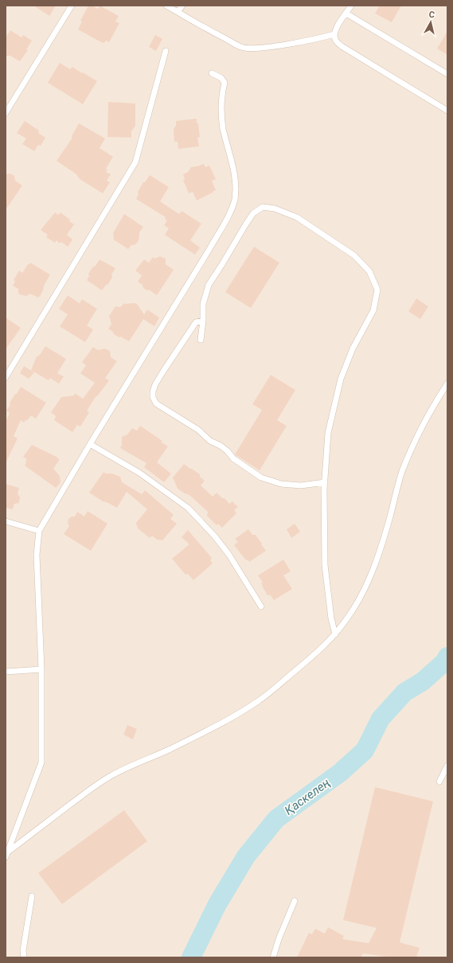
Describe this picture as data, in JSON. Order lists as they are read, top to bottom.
{
  "water": ["Қаскелең"],
  "north": "top"
}
